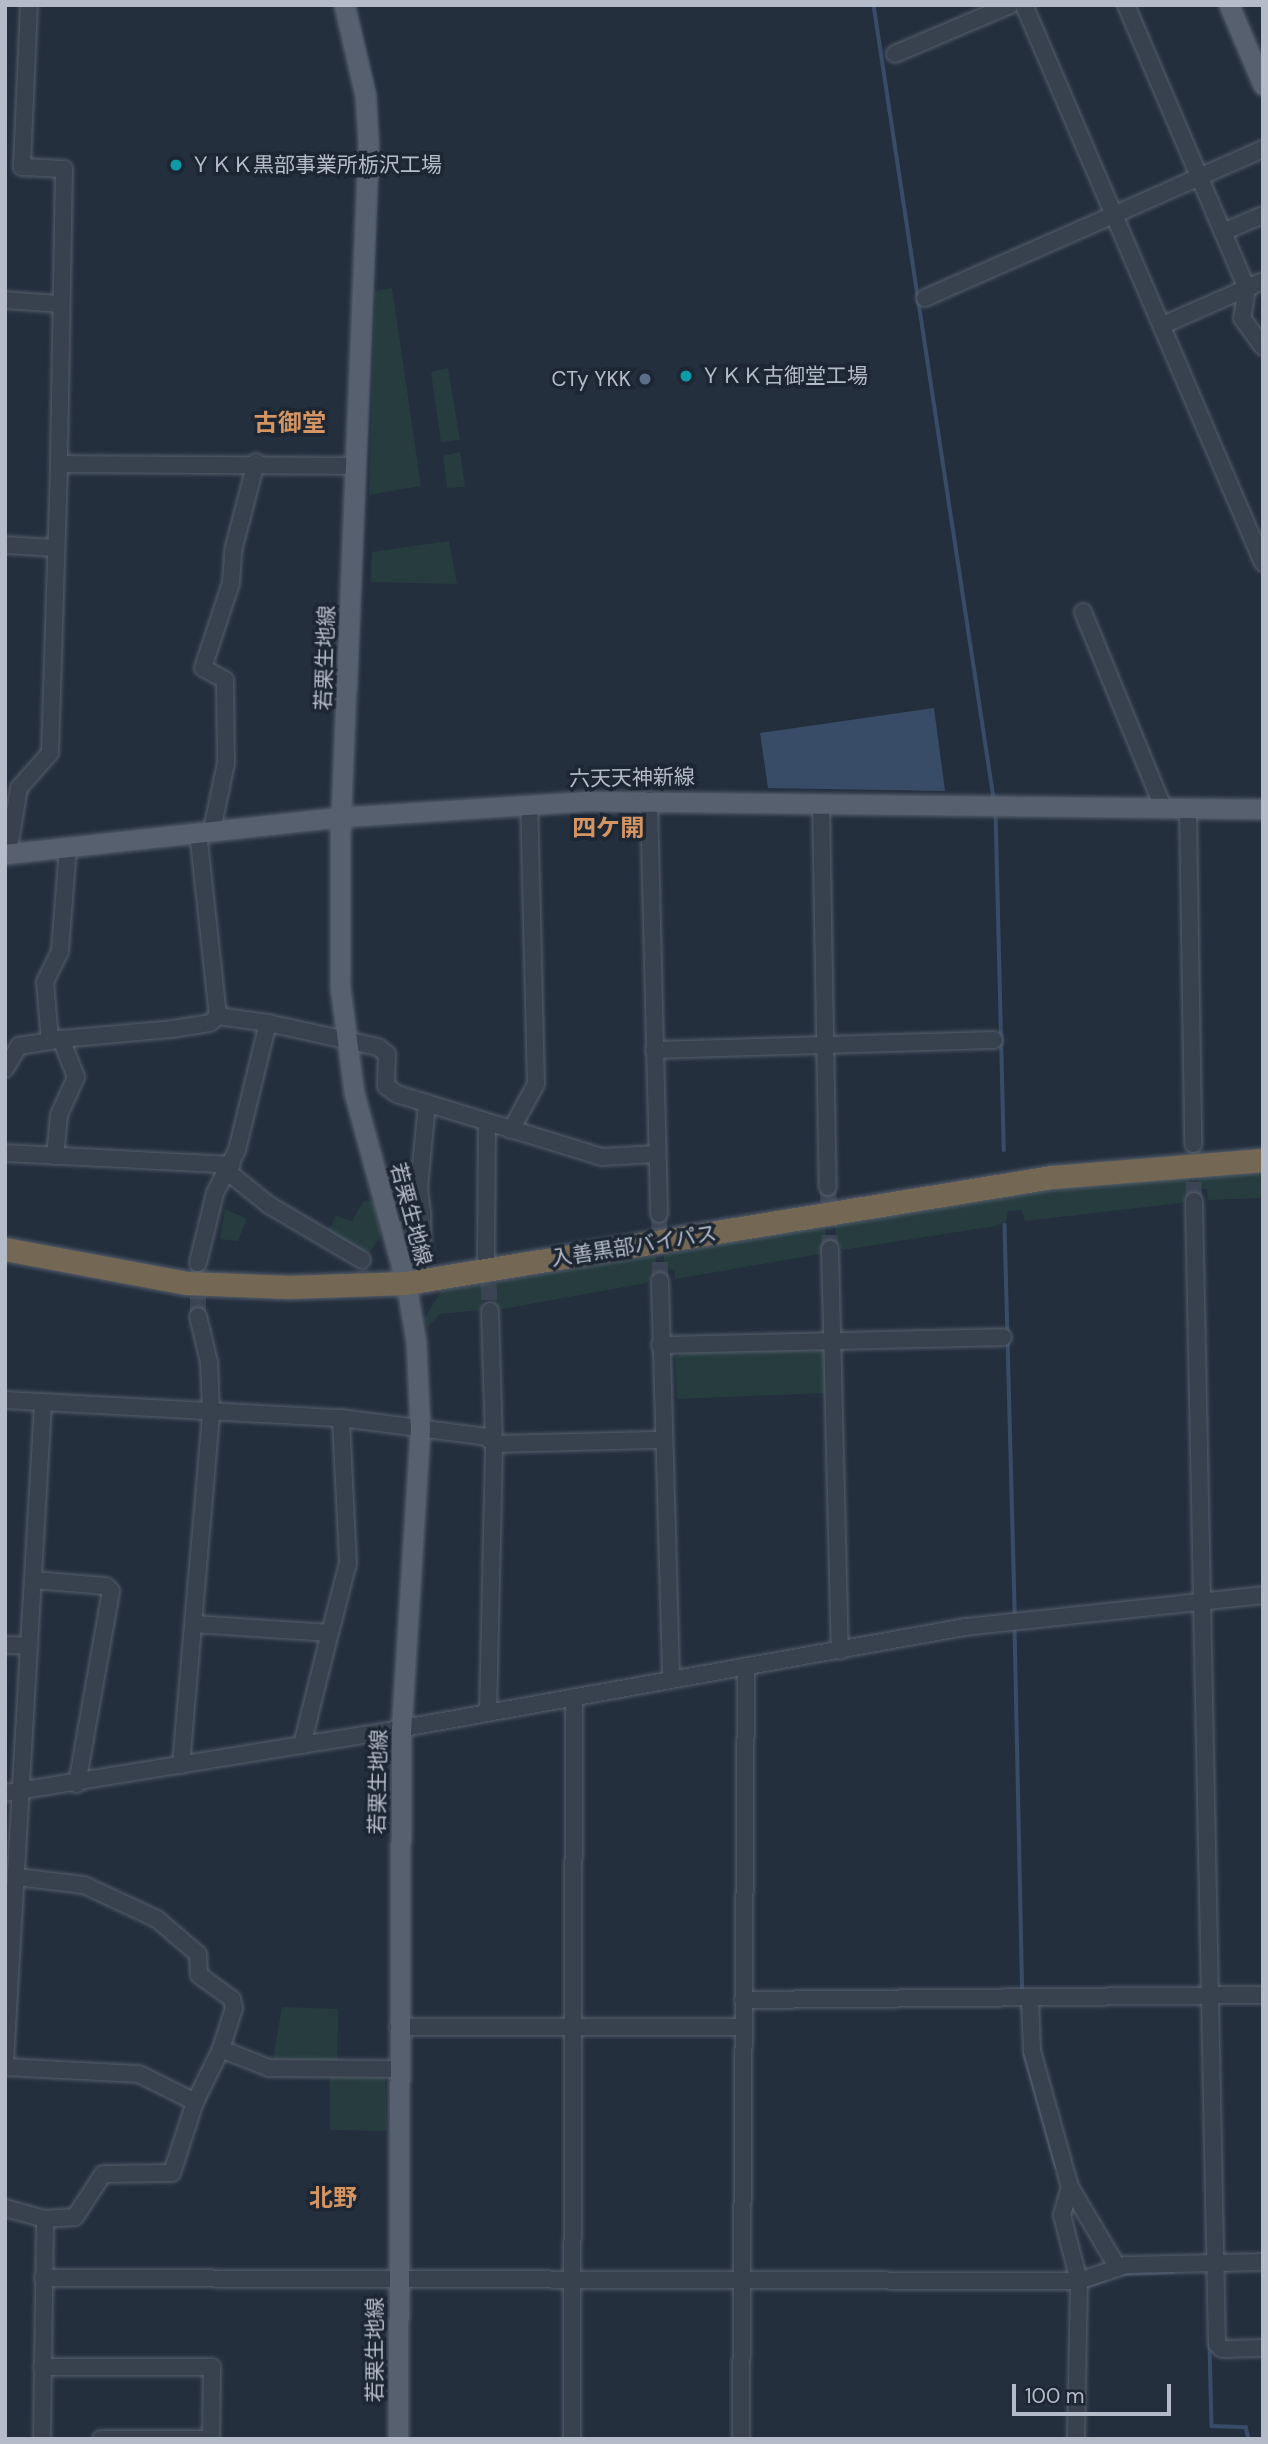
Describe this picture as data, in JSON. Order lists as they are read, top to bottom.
{
  "streets": {
    "highway": ["入善黒部バイパス"],
    "main road": ["若栗生地線", "六天天神新線"]
  },
  "crossings": [
    ["若栗生地線", "六天天神新線"],
    ["若栗生地線", "入善黒部バイパス"]
  ],
  "districts": ["古御堂", "四ケ開", "北野"],
  "places": ["ＹＫＫ黒部事業所栃沢工場", "ＹＫＫ古御堂工場", "CTy YKK"],
  "scale_bar": "100 m"
}
